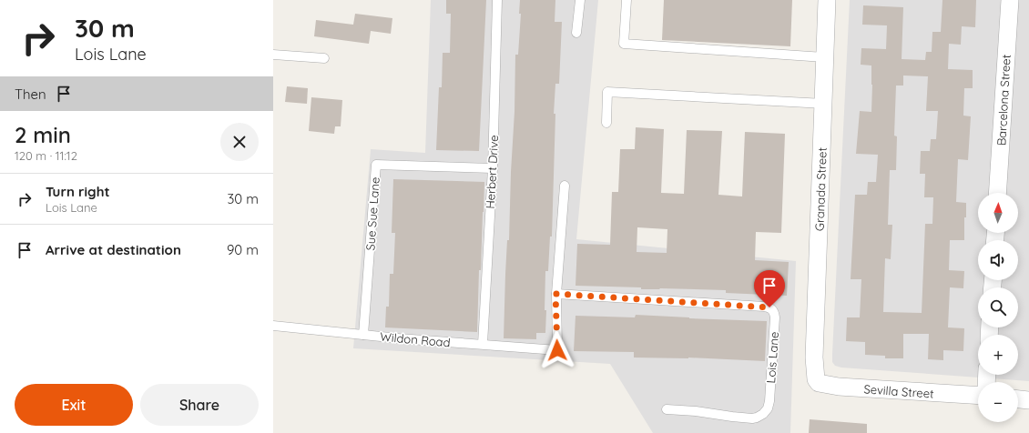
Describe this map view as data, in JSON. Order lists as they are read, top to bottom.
{
  "streets": {
    "street": ["Barcelona Street", "Granada Street", "Sevilla Street"],
    "lane": [
      "Herbert Drive",
      "Sue Sue Lane",
      "Wildon Road",
      "Lois Lane"
    ]
  },
  "crossings": [
    ["Herbert Drive", "Sue Sue Lane"],
    ["Herbert Drive", "Wildon Road"],
    ["Granada Street", "Sevilla Street"],
    ["Sue Sue Lane", "Wildon Road"],
    ["Wildon Road", "Lois Lane"]
  ],
  "north": "top",
  "page": {
    "turn": ["30 m", "Lois Lane"],
    "then": "Then",
    "heading": ["2 min", "120 m · 11:12"],
    "list": [
      {
        "name": "Turn right",
        "note": "Lois Lane",
        "value": "30 m"
      },
      {
        "name": "Arrive at destination",
        "value": "90 m"
      }
    ],
    "map_buttons": ["+", "−"],
    "buttons": ["Exit", "Share"]
  }
}
